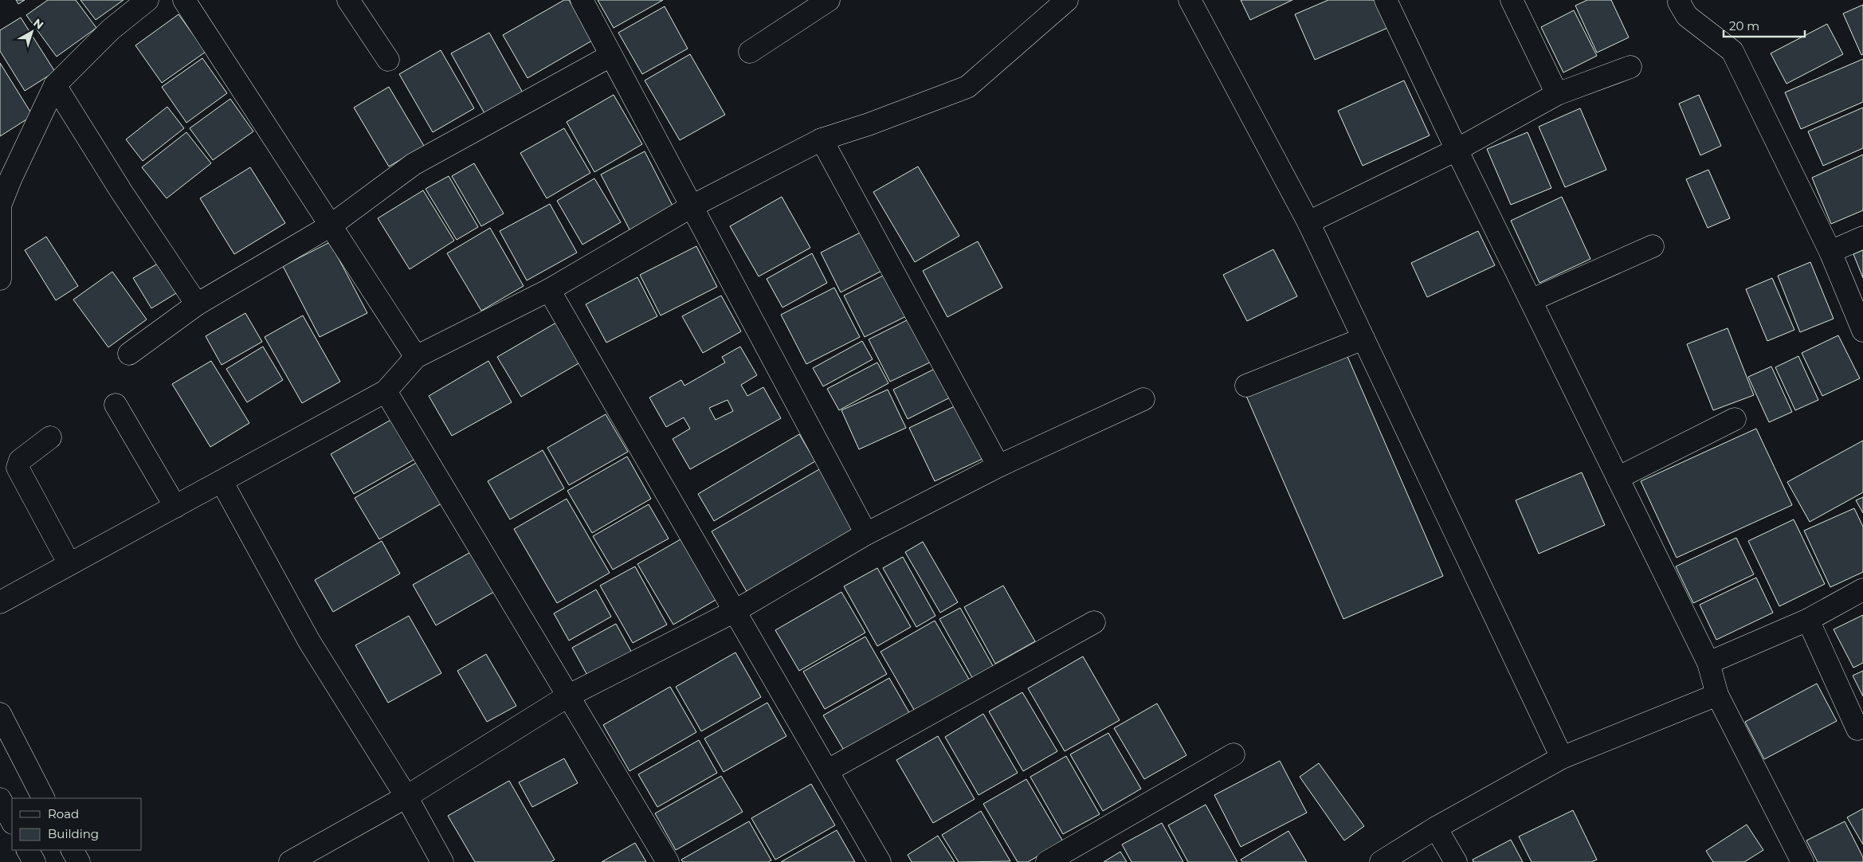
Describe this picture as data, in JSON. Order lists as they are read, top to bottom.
{
  "legend": ["Road", "Building"],
  "scale_bar": "20 m",
  "north": "top right"
}
